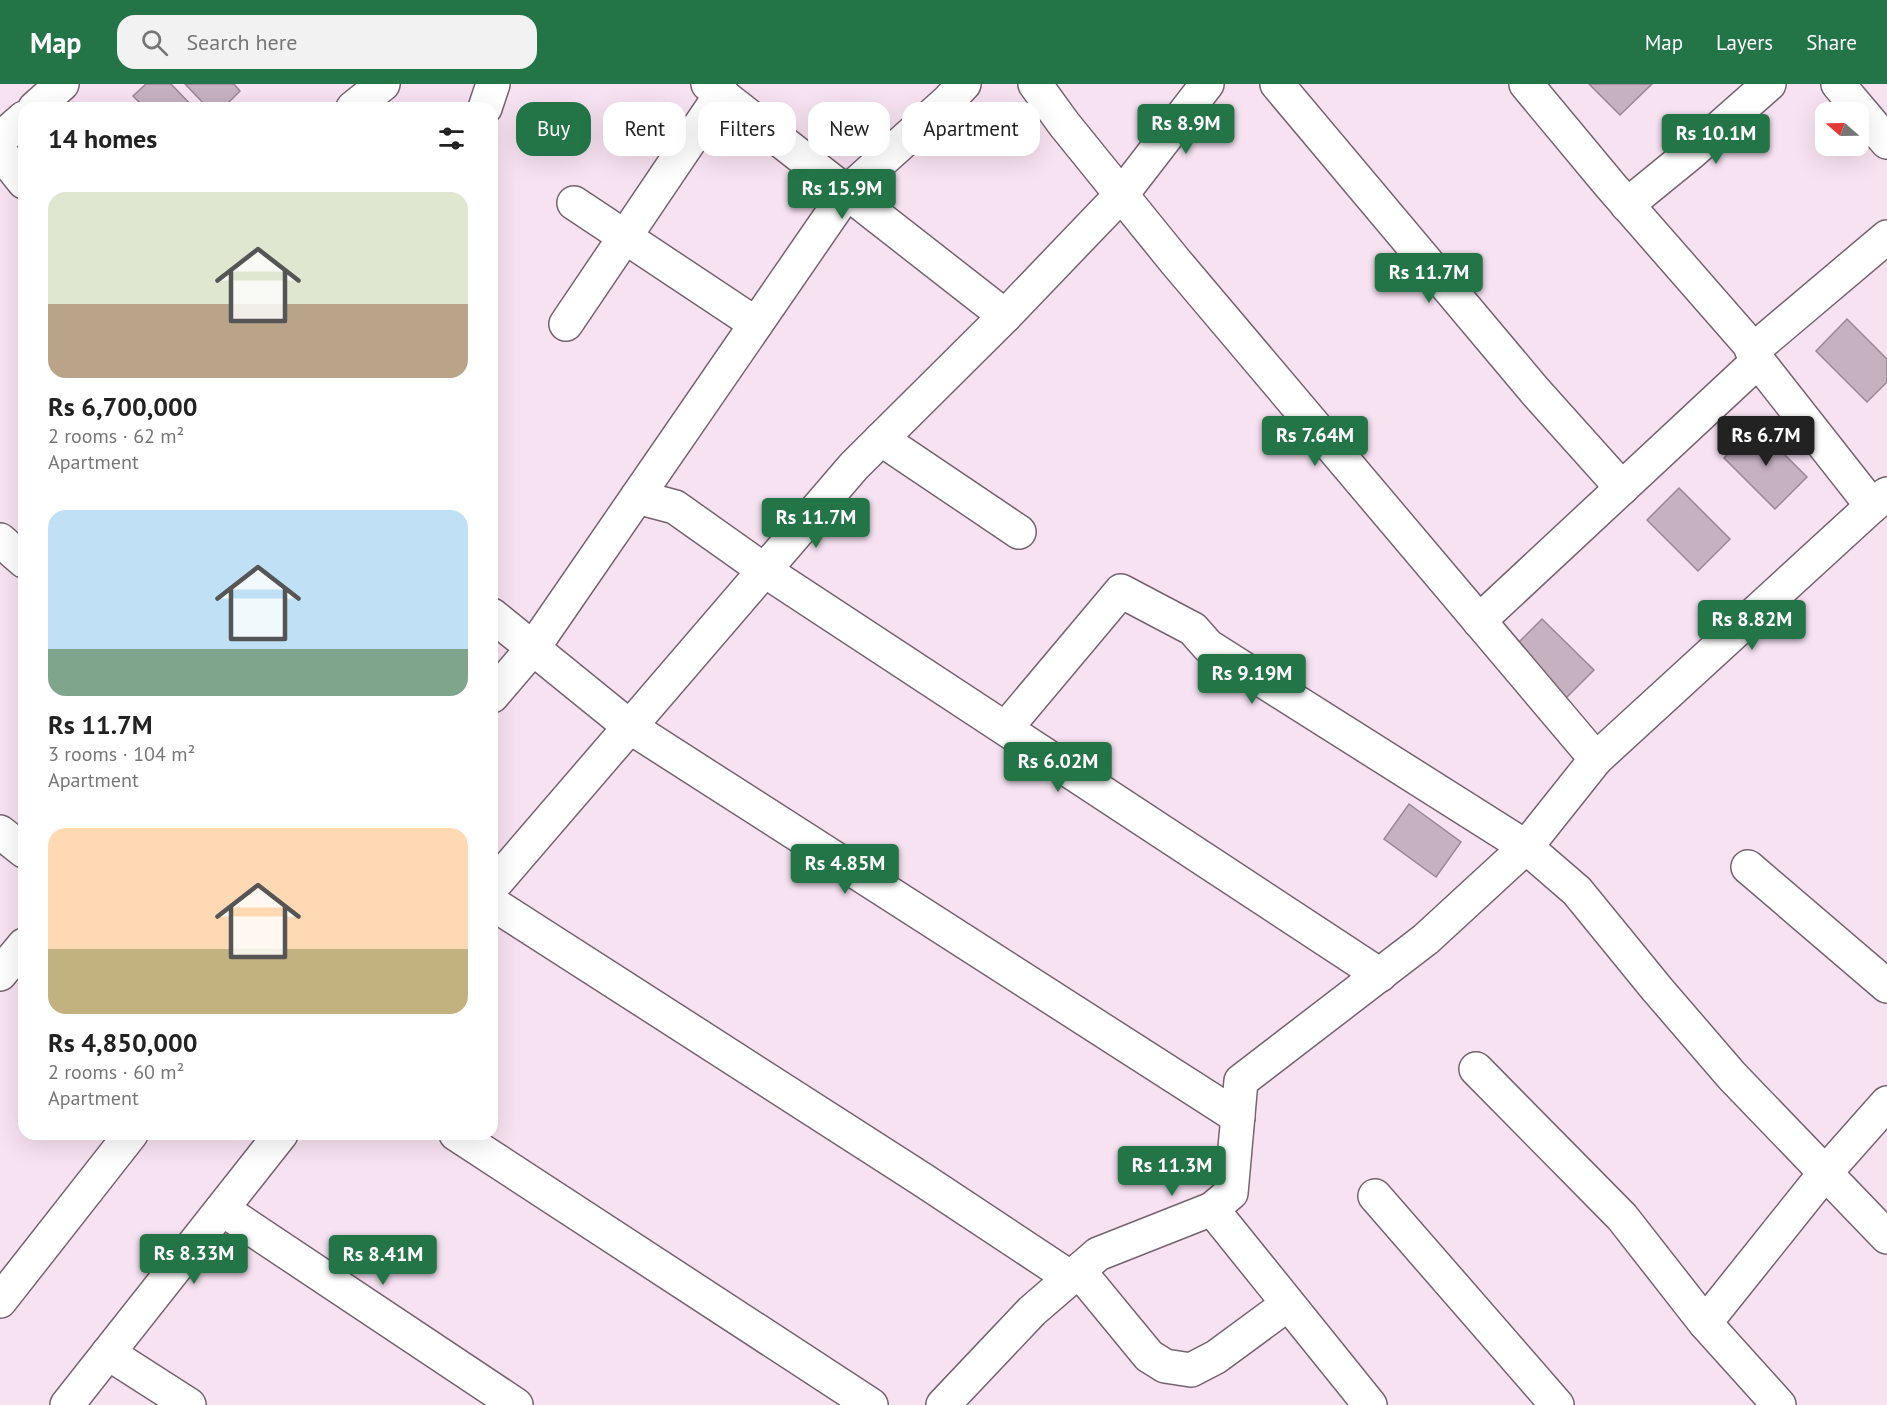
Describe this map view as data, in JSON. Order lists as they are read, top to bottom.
{
  "north": "left",
  "page": {
    "header": "Map",
    "search": "Search here",
    "nav": ["Map", "Layers", "Share"],
    "chip": [
      "Buy",
      "Rent",
      "Filters",
      "New",
      "Apartment"
    ],
    "heading": "14 homes",
    "price": [
      "Rs 8.9M",
      "Rs 10.1M",
      "Rs 15.9M",
      "Rs 11.7M",
      "Rs 7.64M",
      "Rs 6.7M",
      "Rs 11.7M",
      "Rs 8.82M",
      "Rs 9.19M",
      "Rs 6.02M",
      "Rs 4.85M",
      "Rs 11.3M",
      "Rs 8.33M",
      "Rs 8.41M"
    ],
    "list": [
      {
        "name": "Rs 6,700,000",
        "note": "2 rooms · 62 m² · Apartment"
      },
      {
        "name": "Rs 11.7M",
        "note": "3 rooms · 104 m² · Apartment"
      },
      {
        "name": "Rs 4,850,000",
        "note": "2 rooms · 60 m² · Apartment"
      }
    ]
  }
}
